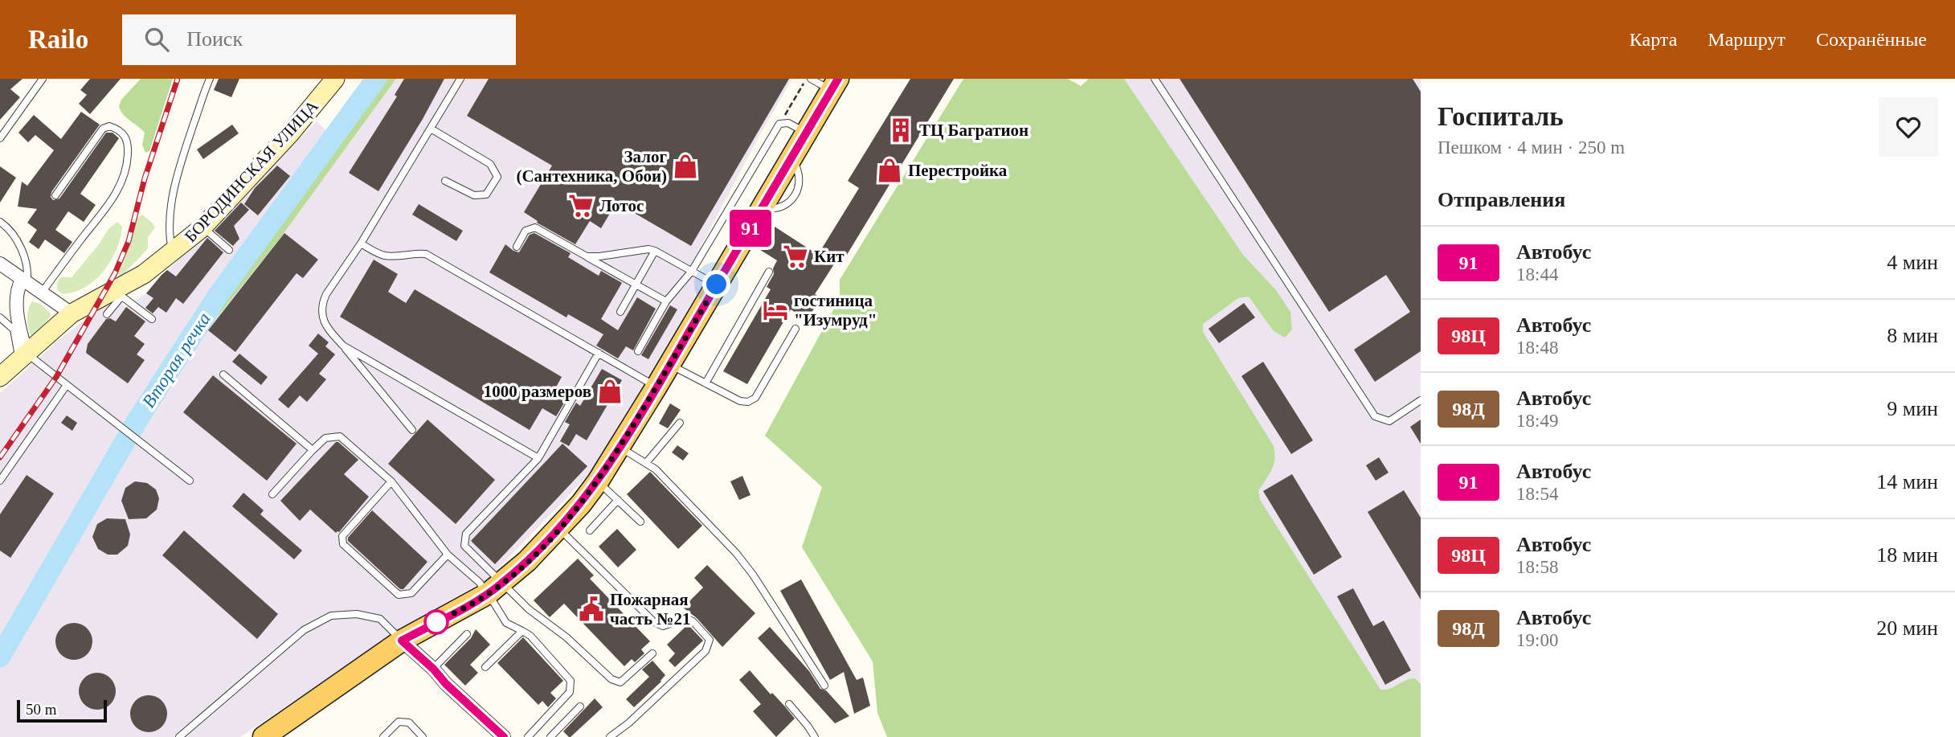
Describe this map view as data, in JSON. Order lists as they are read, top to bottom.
{
  "streets": {
    "main road": ["БОРОДИНСКАЯ УЛИЦА"]
  },
  "water": ["Вторая речка"],
  "places": {
    "building": ["ТЦ Багратион"],
    "shop": ["Залог (Сантехника, Обои)", "Перестройка", "1000 размеров"],
    "supermarket": ["Лотос", "Кит"],
    "hotel": ["гостиница \"Изумруд\""],
    "public building": ["Пожарная часть №21"]
  },
  "lines": ["bus line 91"],
  "scale_bar": "50 m",
  "page": {
    "header": "Railo",
    "search": "Поиск",
    "nav": ["Карта", "Маршрут", "Сохранённые"],
    "on_map": "91",
    "heading": [
      ["Госпиталь", "Пешком · 4 мин · 250 m"],
      "Отправления"
    ],
    "list": [
      {
        "mark": "91",
        "name": "Автобус",
        "note": "18:44",
        "value": "4 мин"
      },
      {
        "mark": "98Ц",
        "name": "Автобус",
        "note": "18:48",
        "value": "8 мин"
      },
      {
        "mark": "98Д",
        "name": "Автобус",
        "note": "18:49",
        "value": "9 мин"
      },
      {
        "mark": "91",
        "name": "Автобус",
        "note": "18:54",
        "value": "14 мин"
      },
      {
        "mark": "98Ц",
        "name": "Автобус",
        "note": "18:58",
        "value": "18 мин"
      },
      {
        "mark": "98Д",
        "name": "Автобус",
        "note": "19:00",
        "value": "20 мин"
      }
    ],
    "scale": "50 m"
  }
}
